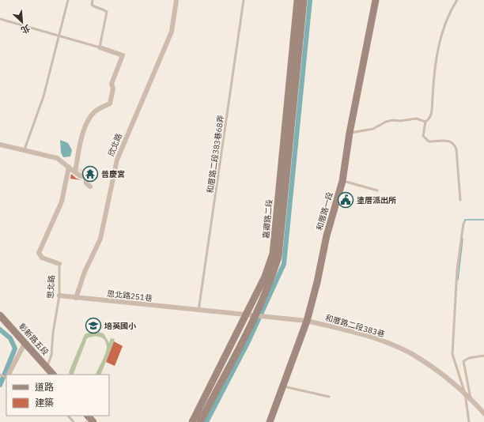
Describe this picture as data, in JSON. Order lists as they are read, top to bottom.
{
  "streets": {
    "street": [
      "欣北路",
      "和厝路一段",
      "嘉卿路二段",
      "思北路",
      "思北路251巷",
      "和厝路二段383巷",
      "彰新路五段"
    ],
    "lane": ["和厝路二段383巷68弄"]
  },
  "crossings": [
    ["欣北路", "思北路251巷"],
    ["和厝路二段383巷68弄", "思北路251巷"],
    ["和厝路二段383巷68弄", "和厝路二段383巷"],
    ["和厝路一段", "和厝路二段383巷"],
    ["嘉卿路二段", "和厝路二段383巷"],
    ["思北路", "思北路251巷"],
    ["思北路", "彰新路五段"],
    ["思北路251巷", "和厝路二段383巷"]
  ],
  "places": {
    "temple": ["普慶宮"],
    "public building": ["塗厝派出所"],
    "school or university": ["培英國小"]
  },
  "legend": ["道路", "建築"],
  "north": "bottom right"
}
